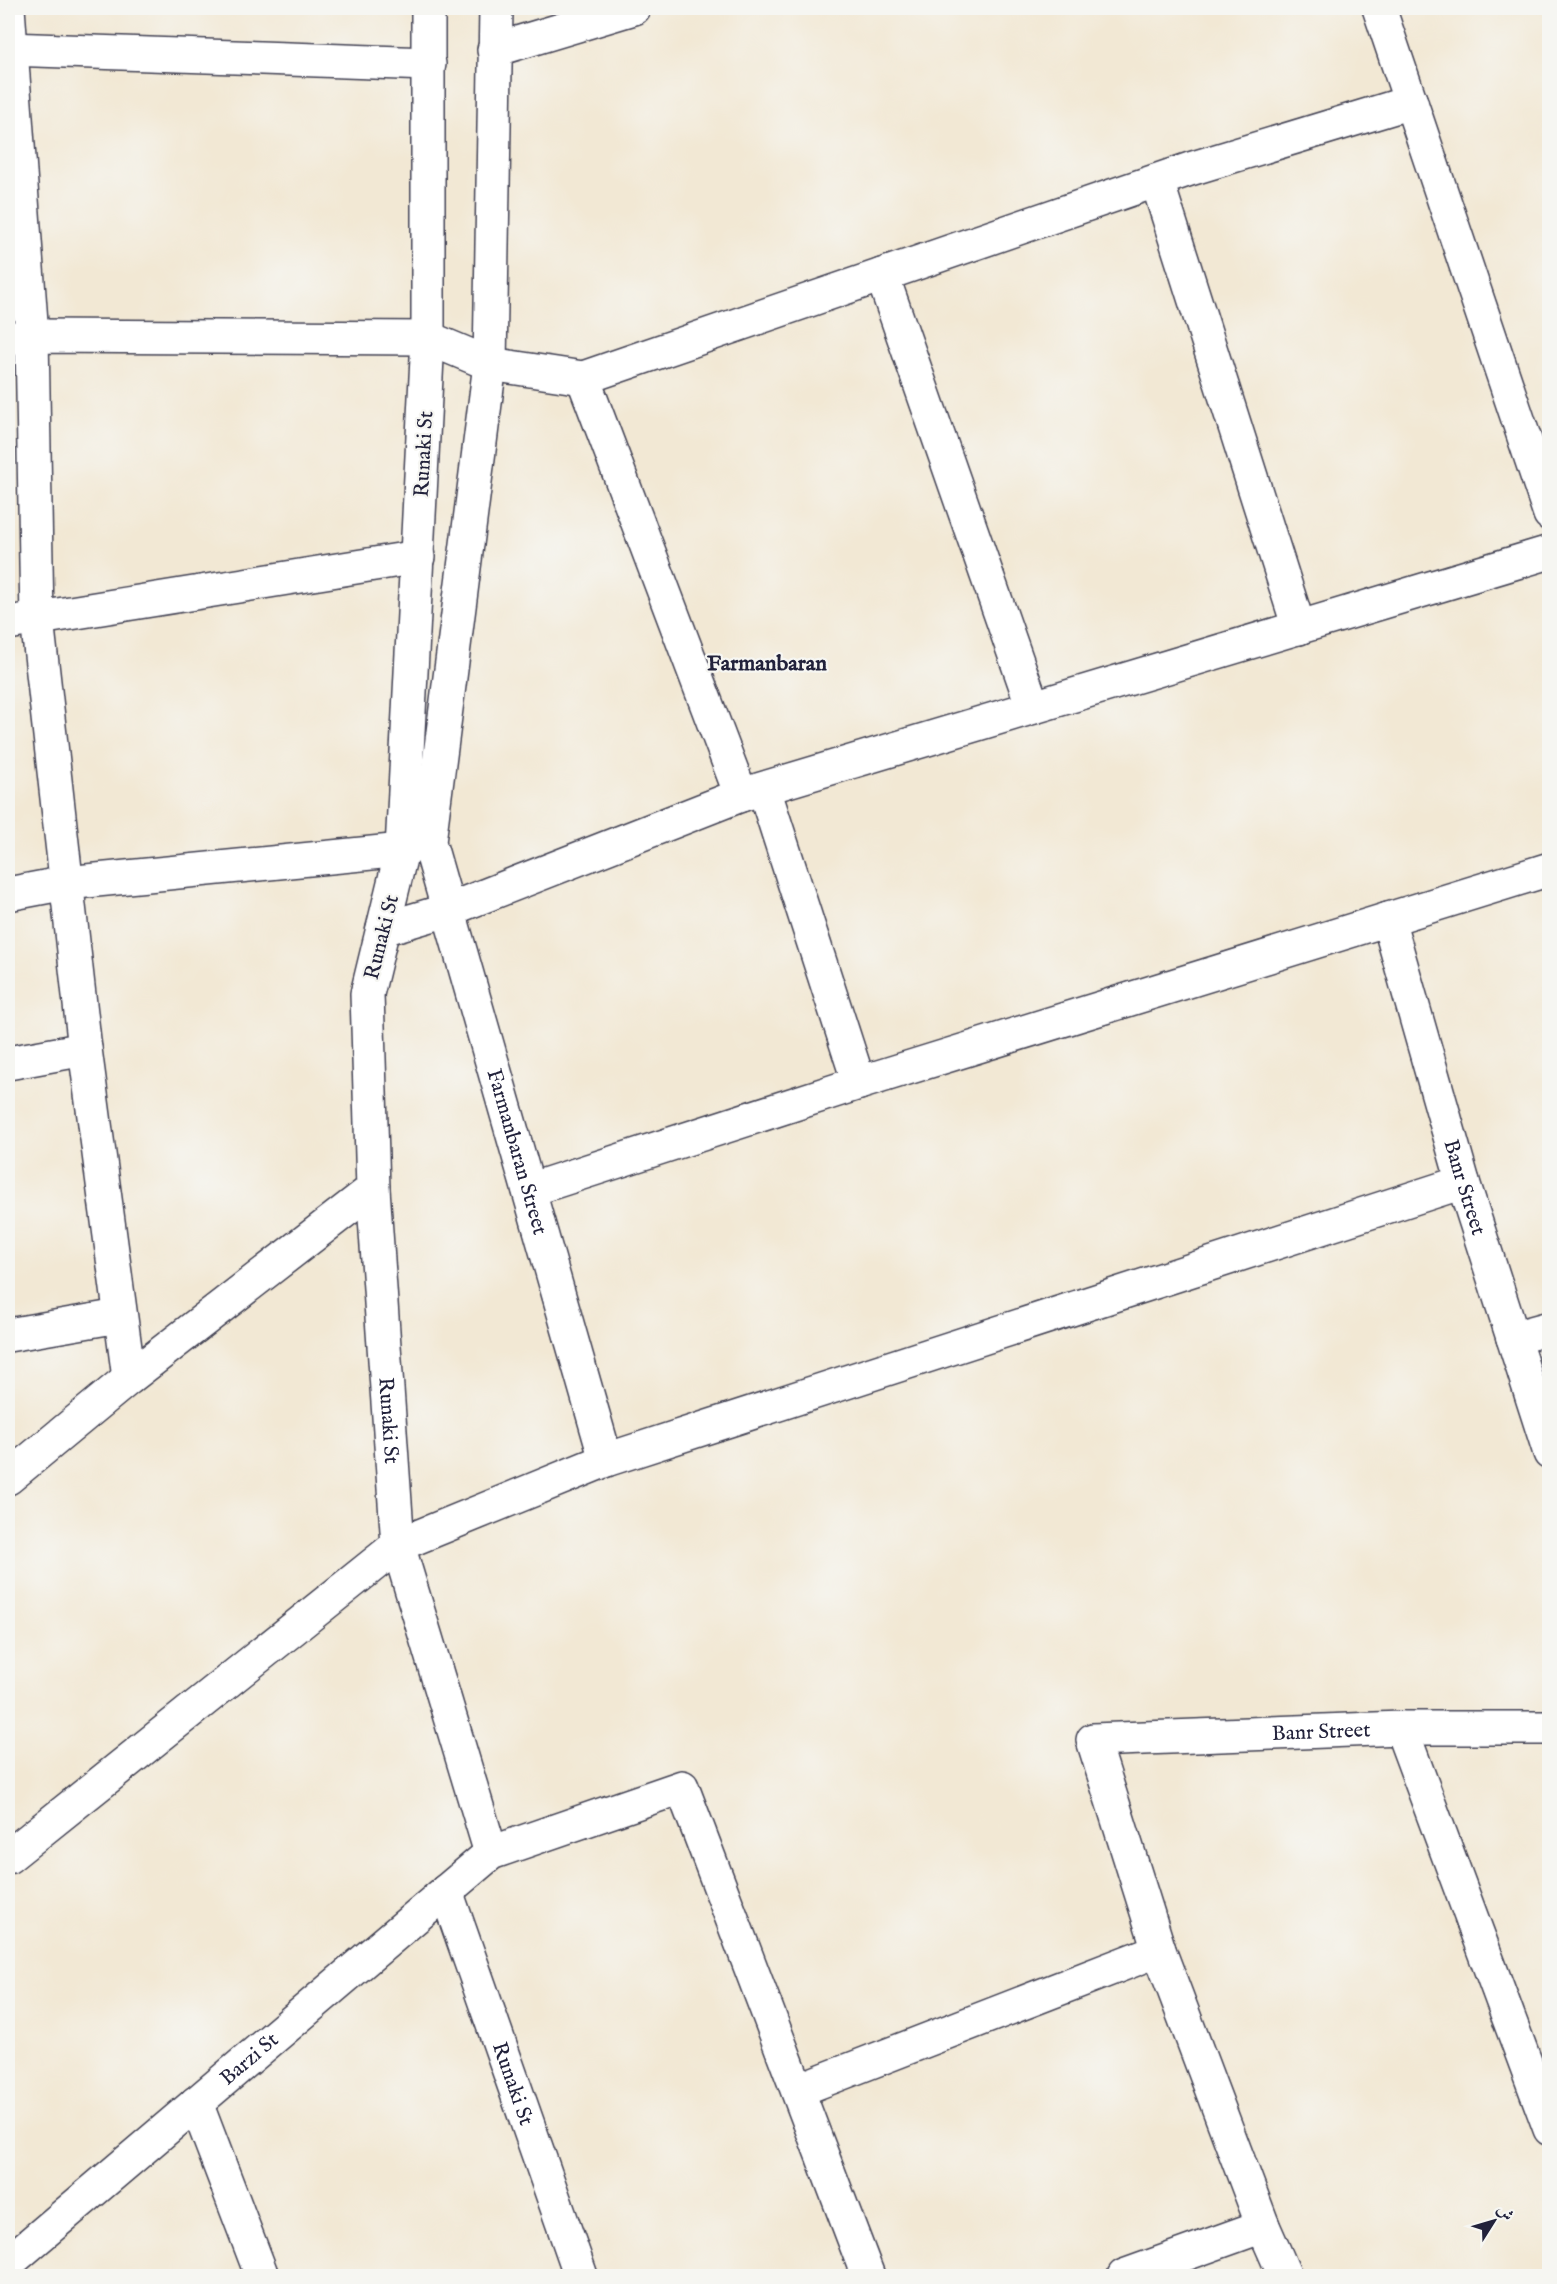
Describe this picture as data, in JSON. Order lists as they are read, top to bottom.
{
  "streets": {
    "street": [
      "Runaki St",
      "Farmanbaran Street",
      "Banr Street",
      "Barzi St"
    ]
  },
  "crossings": [
    ["Runaki St", "Farmanbaran Street"],
    ["Runaki St", "Barzi St"]
  ],
  "districts": ["Farmanbaran"],
  "north": "top right"
}
